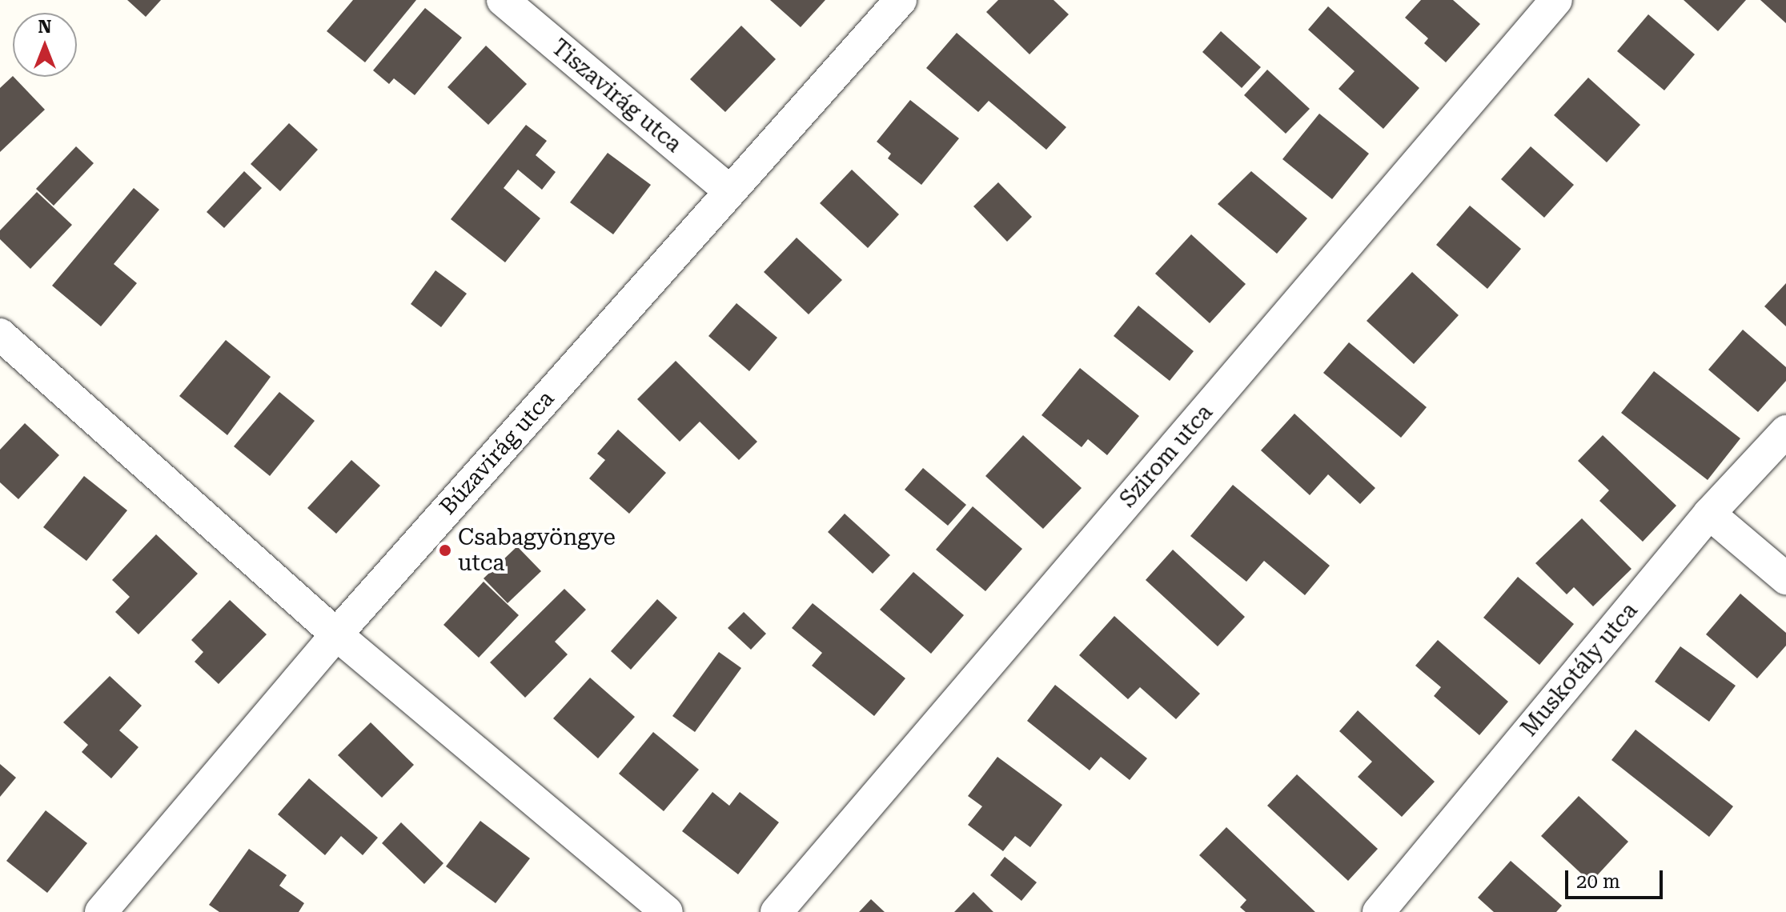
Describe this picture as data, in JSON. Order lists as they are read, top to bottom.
{
  "streets": {
    "street": [
      "Tiszavirág utca",
      "Búzavirág utca",
      "Szirom utca",
      "Muskotály utca"
    ]
  },
  "crossings": [
    ["Tiszavirág utca", "Búzavirág utca"]
  ],
  "places": ["Csabagyöngye utca"],
  "scale_bar": "20 m",
  "north": "top"
}
